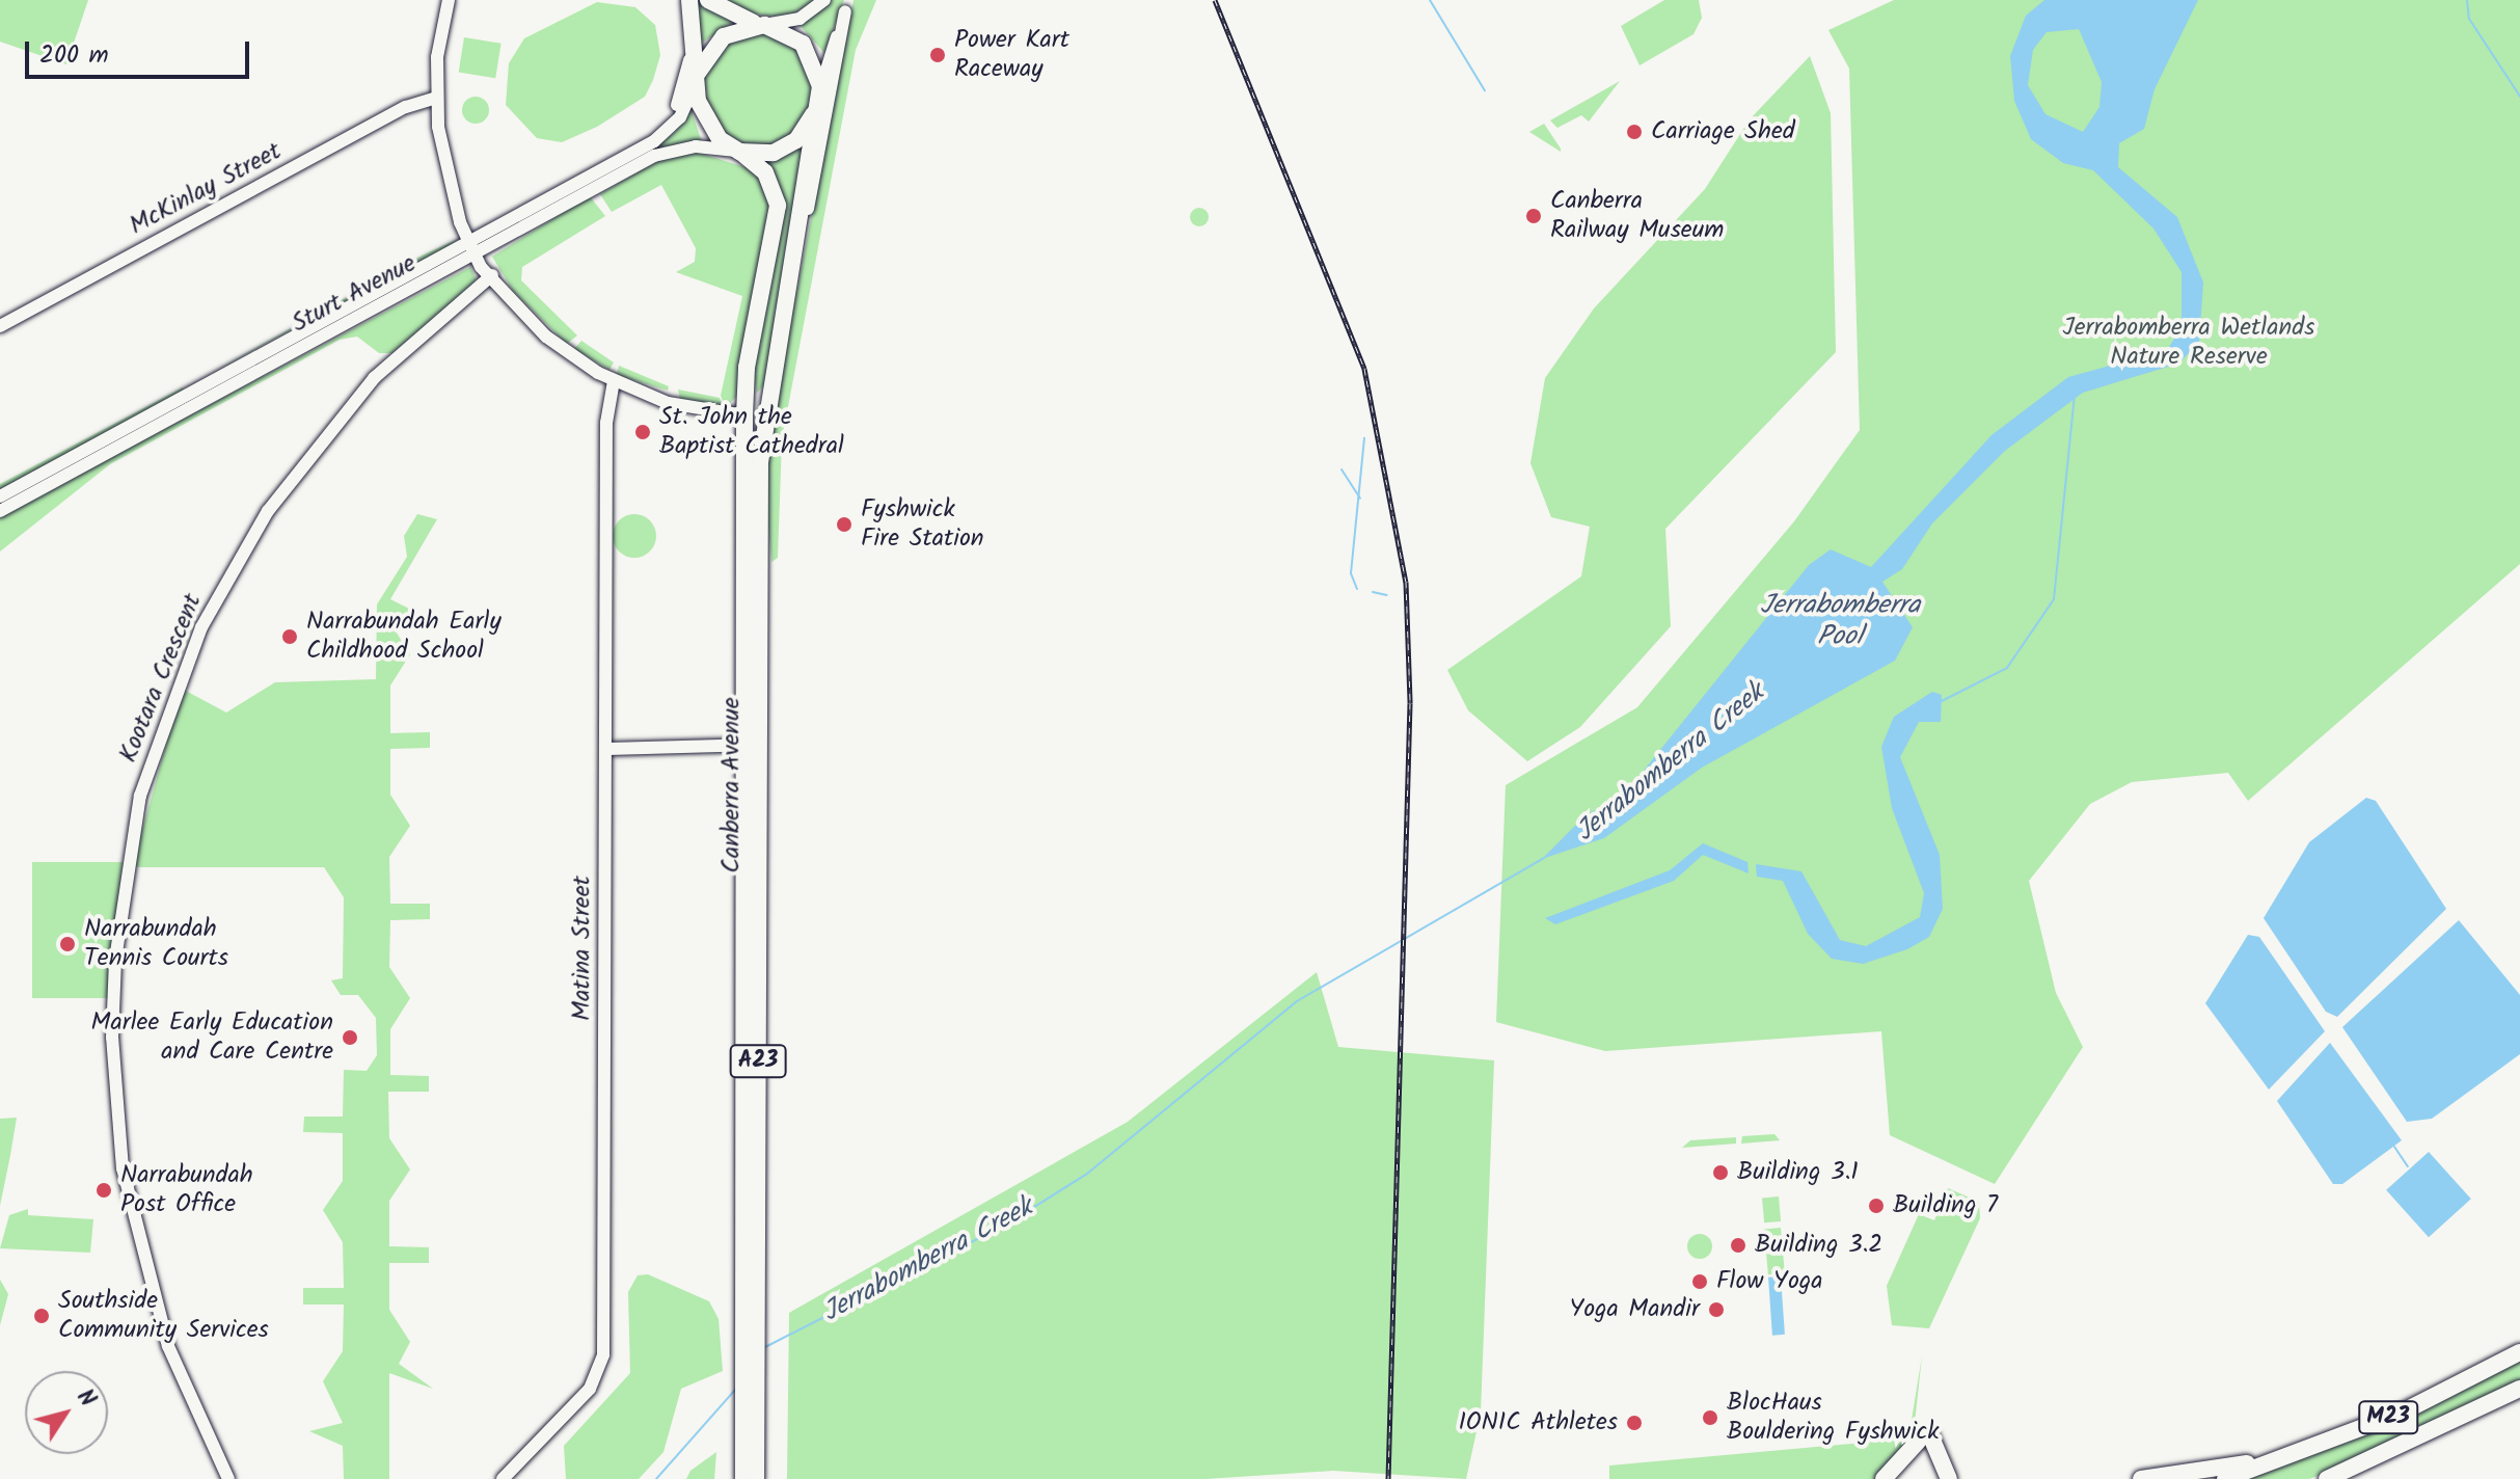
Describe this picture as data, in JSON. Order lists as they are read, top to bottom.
{
  "streets": {
    "highway": ["Canberra Avenue", "A23", "M23"],
    "street": [
      "McKinlay Street",
      "Sturt Avenue",
      "Kootara Crescent",
      "Matina Street"
    ]
  },
  "crossings": [
    ["Sturt Avenue", "Canberra Avenue"]
  ],
  "water": ["Jerrabomberra Pool", "Jerrabomberra Creek"],
  "parks": ["Jerrabomberra Wetlands Nature Reserve"],
  "places": [
    "Power Kart Raceway",
    "Carriage Shed",
    "Canberra Railway Museum",
    "St. John the Baptist Cathedral",
    "Fyshwick Fire Station",
    "Narrabundah Early Childhood School",
    "Narrabundah Tennis Courts",
    "Marlee Early Education and Care Centre",
    "Building 3.1",
    "Narrabundah Post Office",
    "Building 7",
    "Building 3.2",
    "Flow Yoga",
    "Yoga Mandir",
    "Southside Community Services",
    "BlocHaus Bouldering Fyshwick",
    "IONIC Athletes"
  ],
  "scale_bar": "200 m",
  "north": "top right"
}
